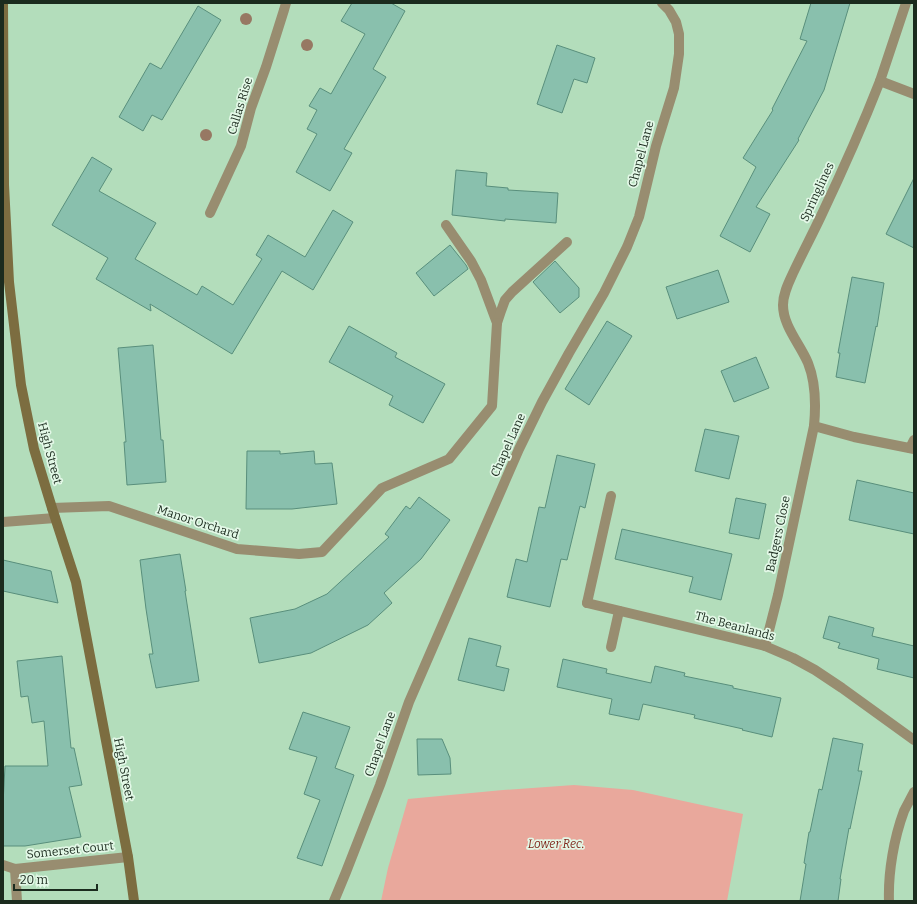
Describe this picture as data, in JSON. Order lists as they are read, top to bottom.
{
  "streets": {
    "street": [
      "Callas Rise",
      "Chapel Lane",
      "Springlines",
      "High Street",
      "Manor Orchard",
      "Badgers Close",
      "The Beanlands",
      "Somerset Court"
    ]
  },
  "crossings": [
    ["Springlines", "Badgers Close"],
    ["High Street", "Manor Orchard"],
    ["High Street", "Somerset Court"],
    ["Badgers Close", "The Beanlands"]
  ],
  "parks": ["Lower Rec."],
  "scale_bar": "20 m"
}
